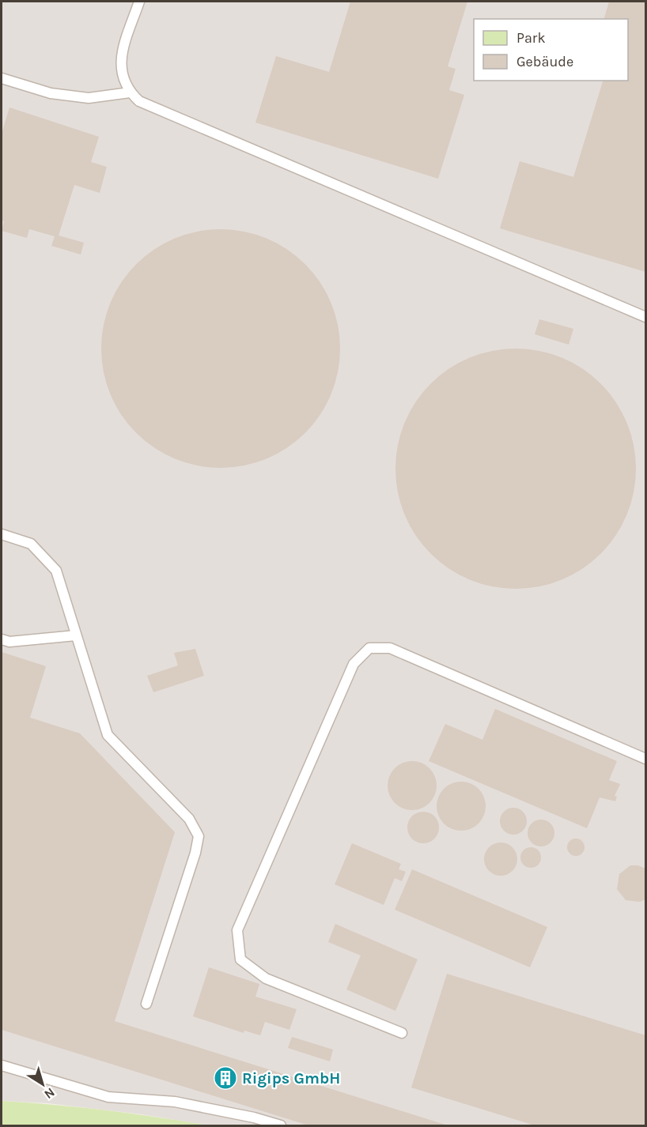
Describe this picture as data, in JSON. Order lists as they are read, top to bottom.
{
  "places": {
    "building": ["Rigips GmbH"]
  },
  "legend": ["Park", "Gebäude"],
  "north": "bottom right"
}
